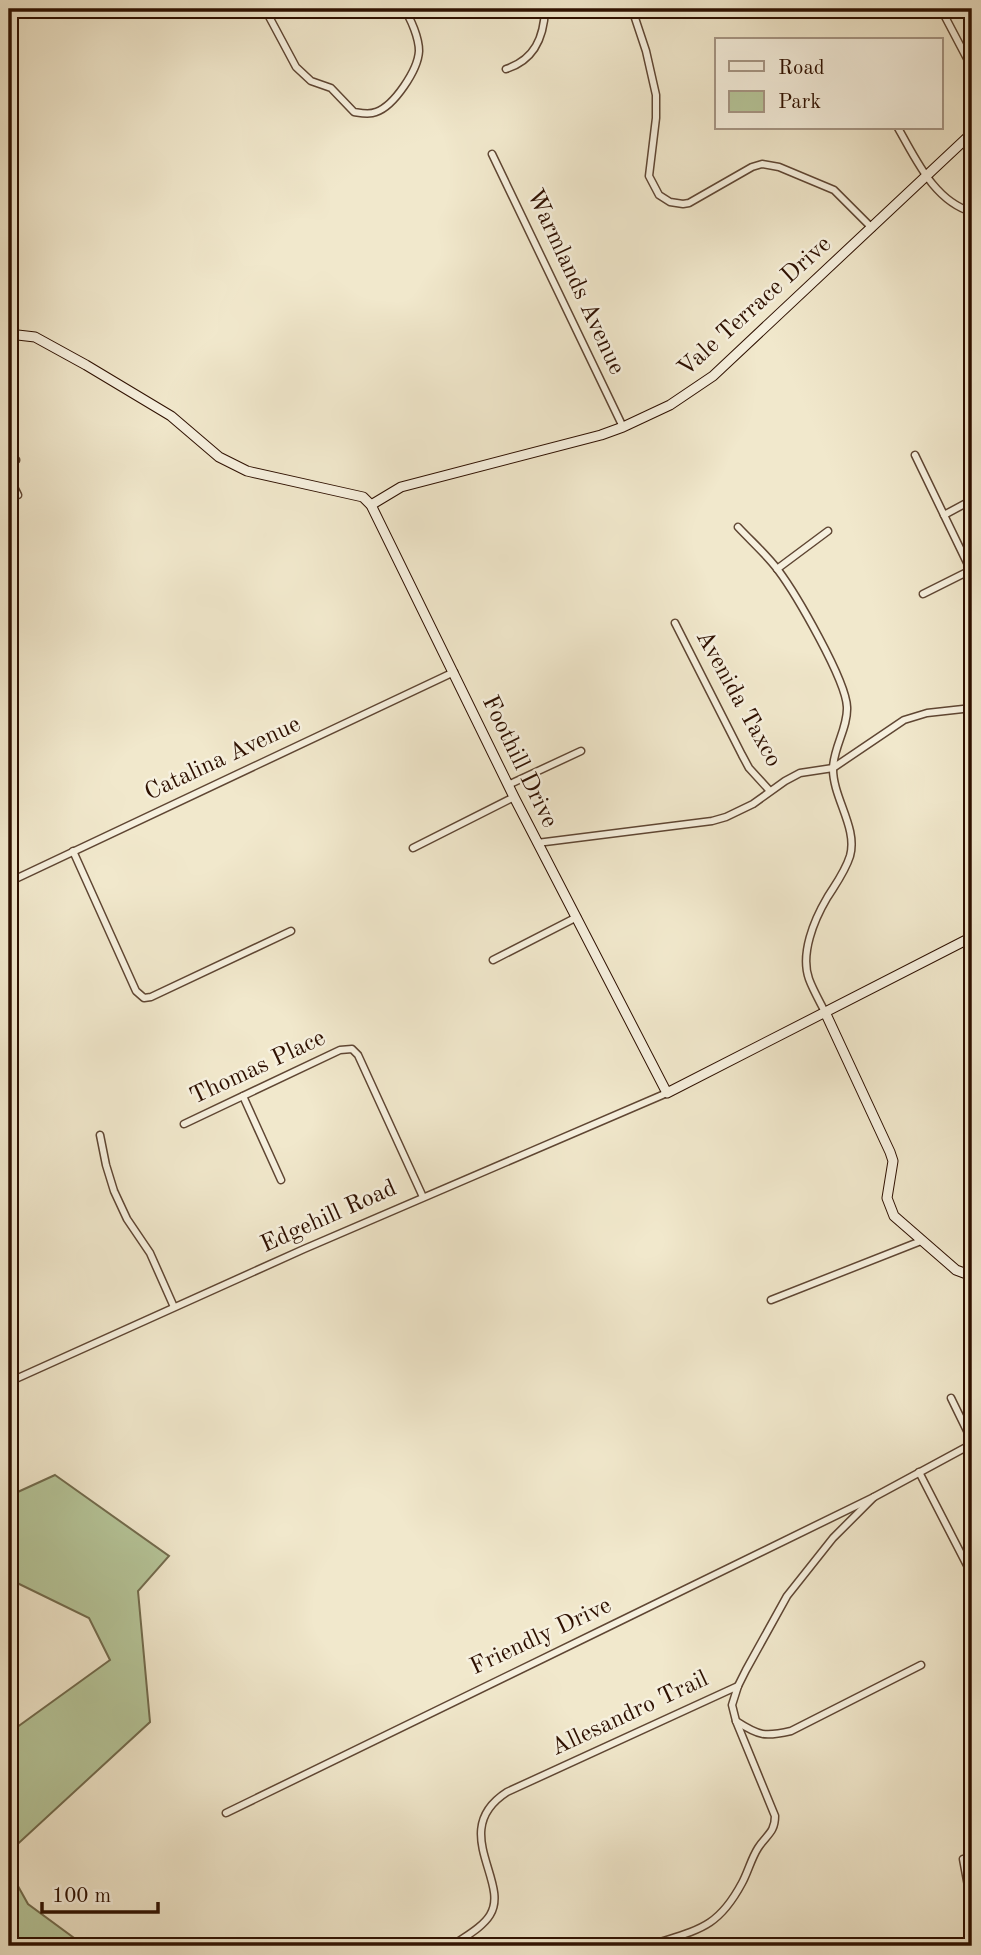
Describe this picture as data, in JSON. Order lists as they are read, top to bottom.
{
  "streets": {
    "street": [
      "Warmlands Avenue",
      "Vale Terrace Drive",
      "Avenida Taxco",
      "Catalina Avenue",
      "Foothill Drive",
      "Thomas Place",
      "Edgehill Road",
      "Friendly Drive",
      "Allesandro Trail"
    ]
  },
  "crossings": [
    ["Warmlands Avenue", "Vale Terrace Drive"],
    ["Vale Terrace Drive", "Foothill Drive"],
    ["Catalina Avenue", "Foothill Drive"],
    ["Foothill Drive", "Edgehill Road"],
    ["Thomas Place", "Edgehill Road"],
    ["Friendly Drive", "Allesandro Trail"]
  ],
  "legend": ["Road", "Park"],
  "scale_bar": "100 m"
}
